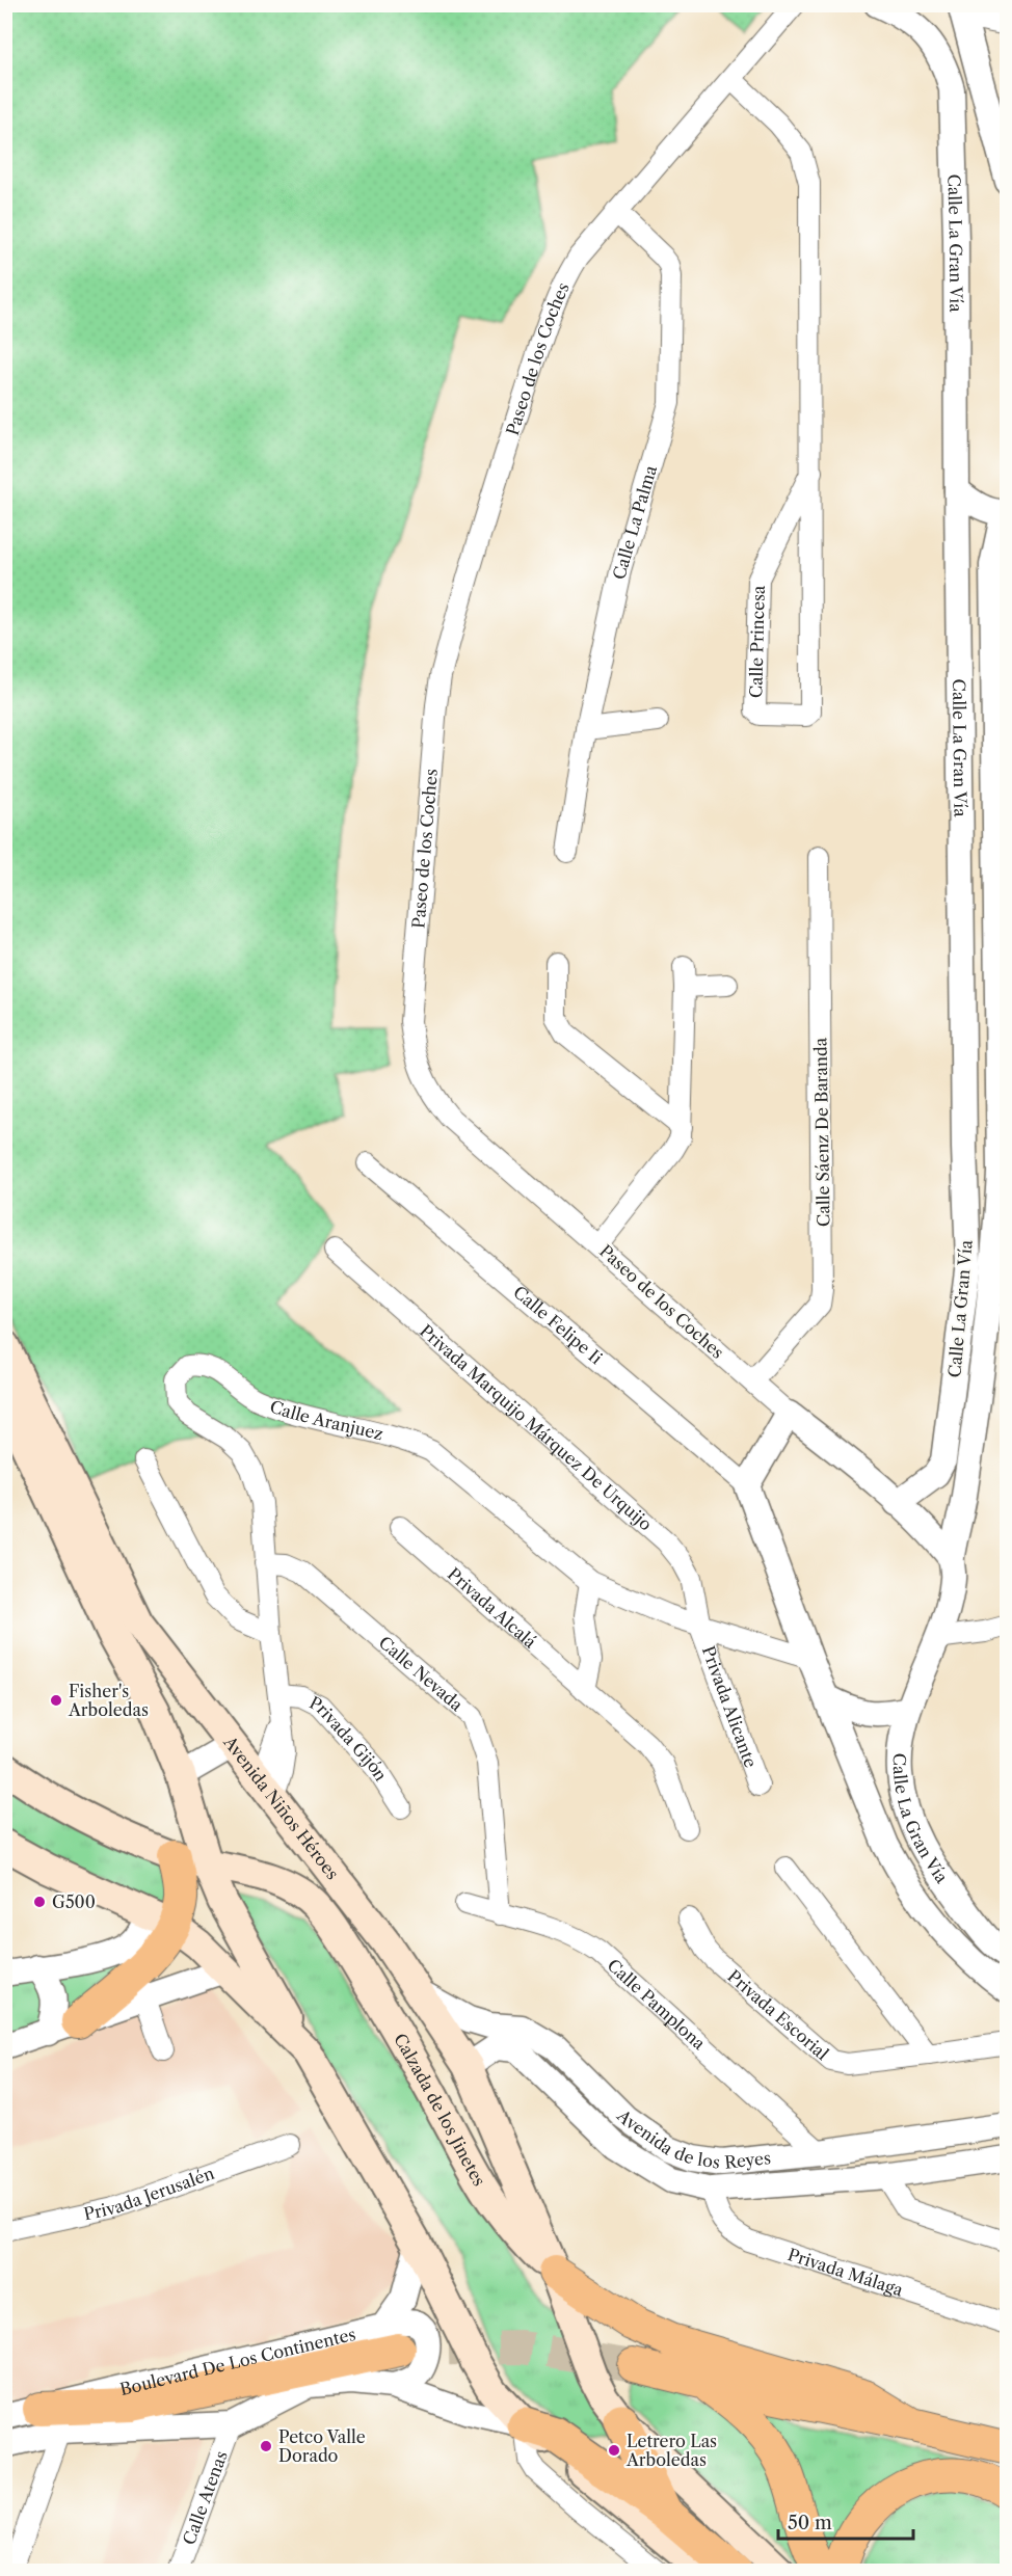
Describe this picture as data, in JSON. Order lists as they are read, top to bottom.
{
  "streets": {
    "main road": ["Avenida Niños Héroes", "Calzada de los Jinetes"],
    "street": [
      "Calle La Gran Vía",
      "Paseo de los Coches",
      "Calle La Palma",
      "Calle Princesa",
      "Calle Sáenz De Baranda",
      "Calle Felipe Ii",
      "Calle Aranjuez",
      "Privada Marquijo Márquez De Urquijo",
      "Privada Alcalá",
      "Calle Nevada",
      "Privada Alicante",
      "Privada Gijón",
      "Calle Pamplona",
      "Privada Escorial",
      "Avenida de los Reyes",
      "Privada Jerusalén",
      "Privada Málaga",
      "Calle Atenas"
    ]
  },
  "crossings": [
    ["Calle La Gran Vía", "Paseo de los Coches"],
    ["Calle La Gran Vía", "Calle Felipe Ii"],
    ["Calle La Gran Vía", "Calle Aranjuez"],
    ["Paseo de los Coches", "Calle La Palma"],
    ["Paseo de los Coches", "Calle Princesa"],
    ["Paseo de los Coches", "Calle Sáenz De Baranda"],
    ["Calle Aranjuez", "Privada Marquijo Márquez De Urquijo"],
    ["Calle Aranjuez", "Calle Nevada"],
    ["Calle Aranjuez", "Privada Alicante"],
    ["Calle Aranjuez", "Privada Gijón"],
    ["Calle Aranjuez", "Avenida Niños Héroes"],
    ["Privada Marquijo Márquez De Urquijo", "Privada Alicante"],
    ["Calle Nevada", "Calle Pamplona"],
    ["Avenida Niños Héroes", "Calzada de los Jinetes"],
    ["Avenida Niños Héroes", "Avenida de los Reyes"],
    ["Calle Pamplona", "Avenida de los Reyes"],
    ["Avenida de los Reyes", "Privada Málaga"]
  ],
  "places": [
    "Fisher's Arboledas",
    "G500",
    "Petco Valle Dorado",
    "Letrero Las Arboledas"
  ],
  "scale_bar": "50 m"
}
